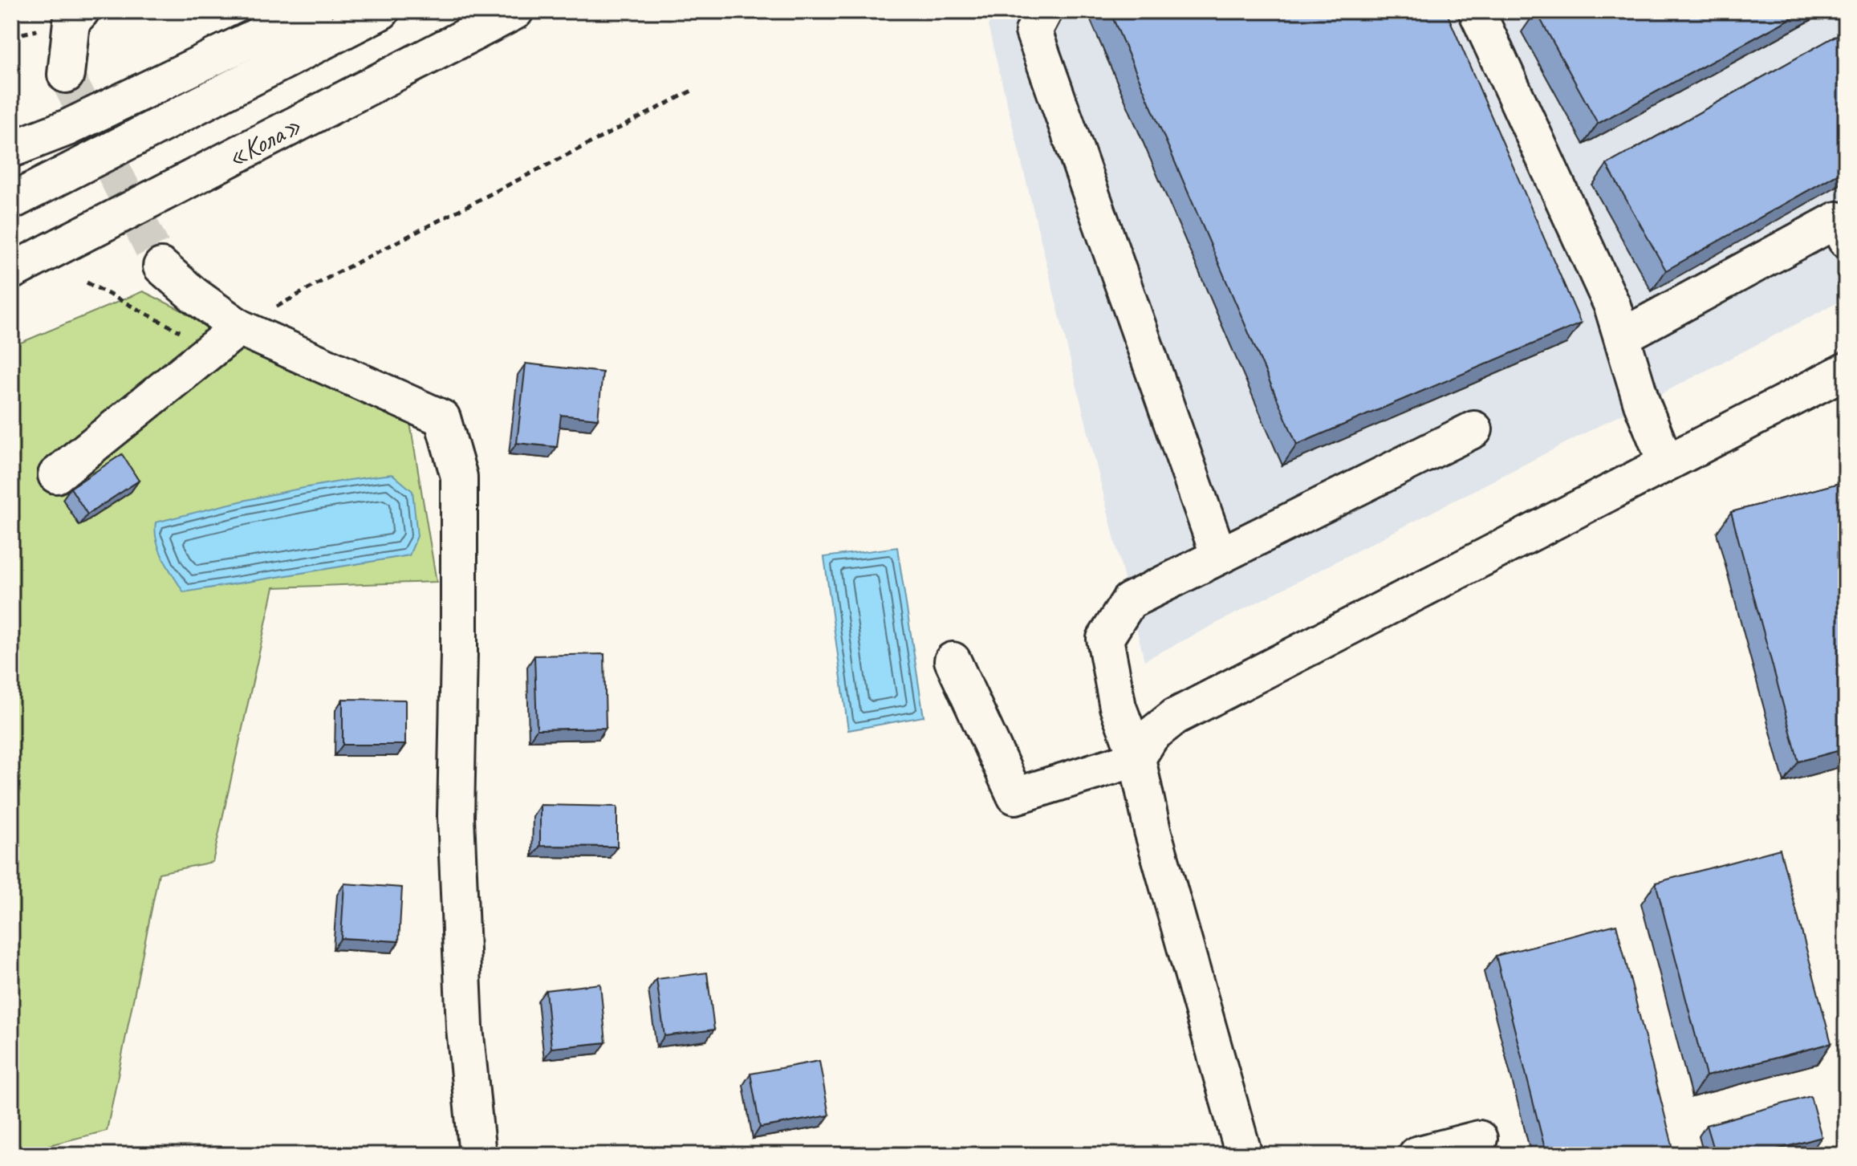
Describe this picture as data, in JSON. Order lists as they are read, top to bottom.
{
  "streets": {
    "main road": ["«Кола»"]
  }
}
